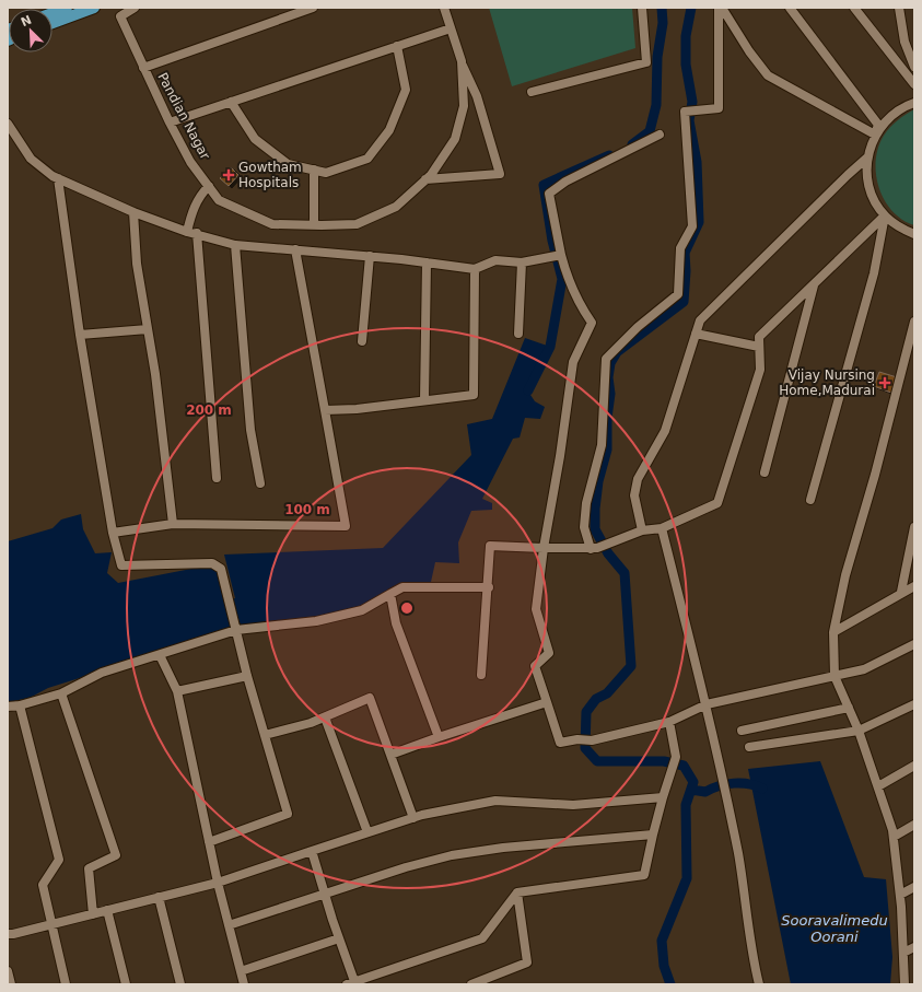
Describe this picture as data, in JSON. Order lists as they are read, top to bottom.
{
  "streets": {
    "street": ["Pandian Nagar"]
  },
  "water": ["Sooravalimedu Oorani"],
  "places": {
    "health": ["Gowtham Hospitals", "Vijay Nursing Home,Madurai"]
  },
  "north": "top left",
  "rings": ["200 m", "100 m"]
}
